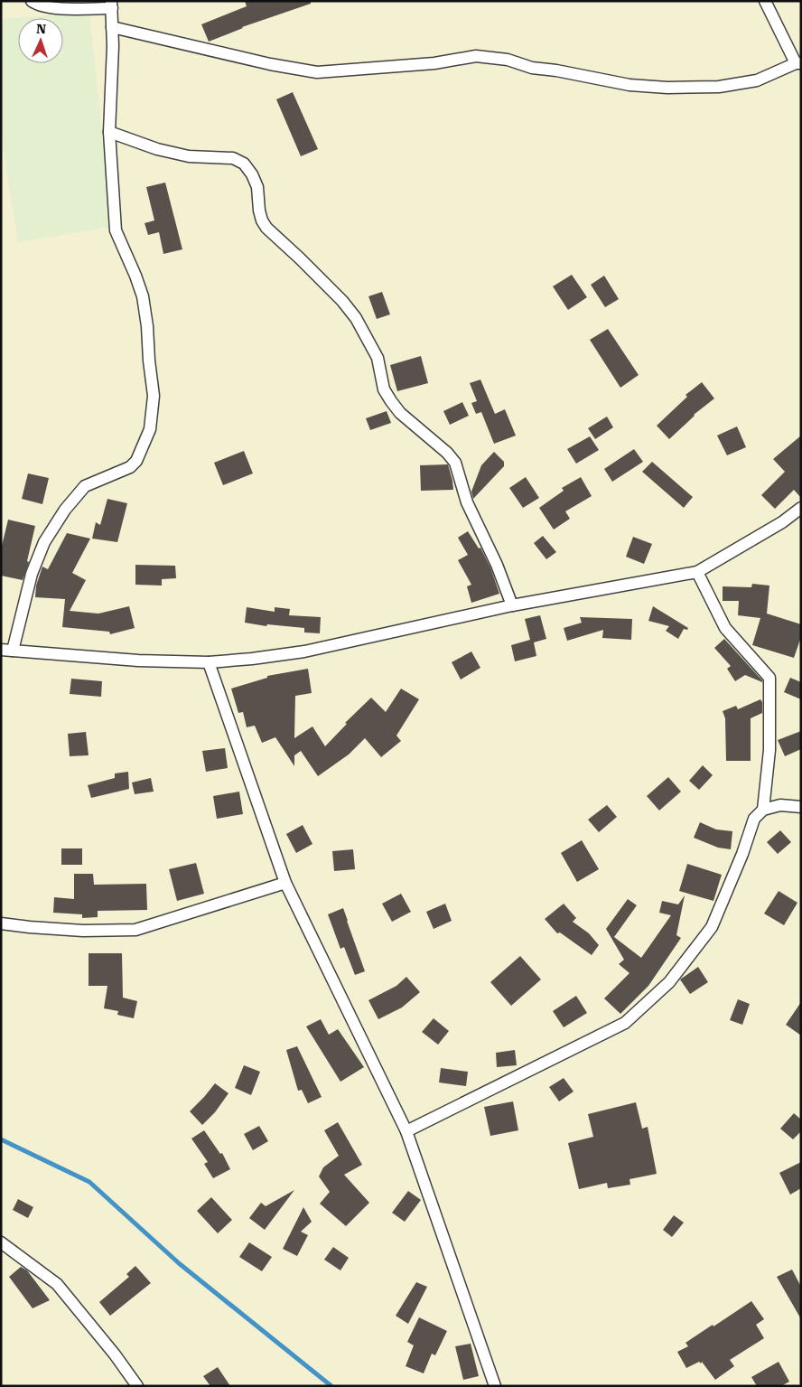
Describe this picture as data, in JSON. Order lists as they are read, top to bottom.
{
  "north": "top"
}
